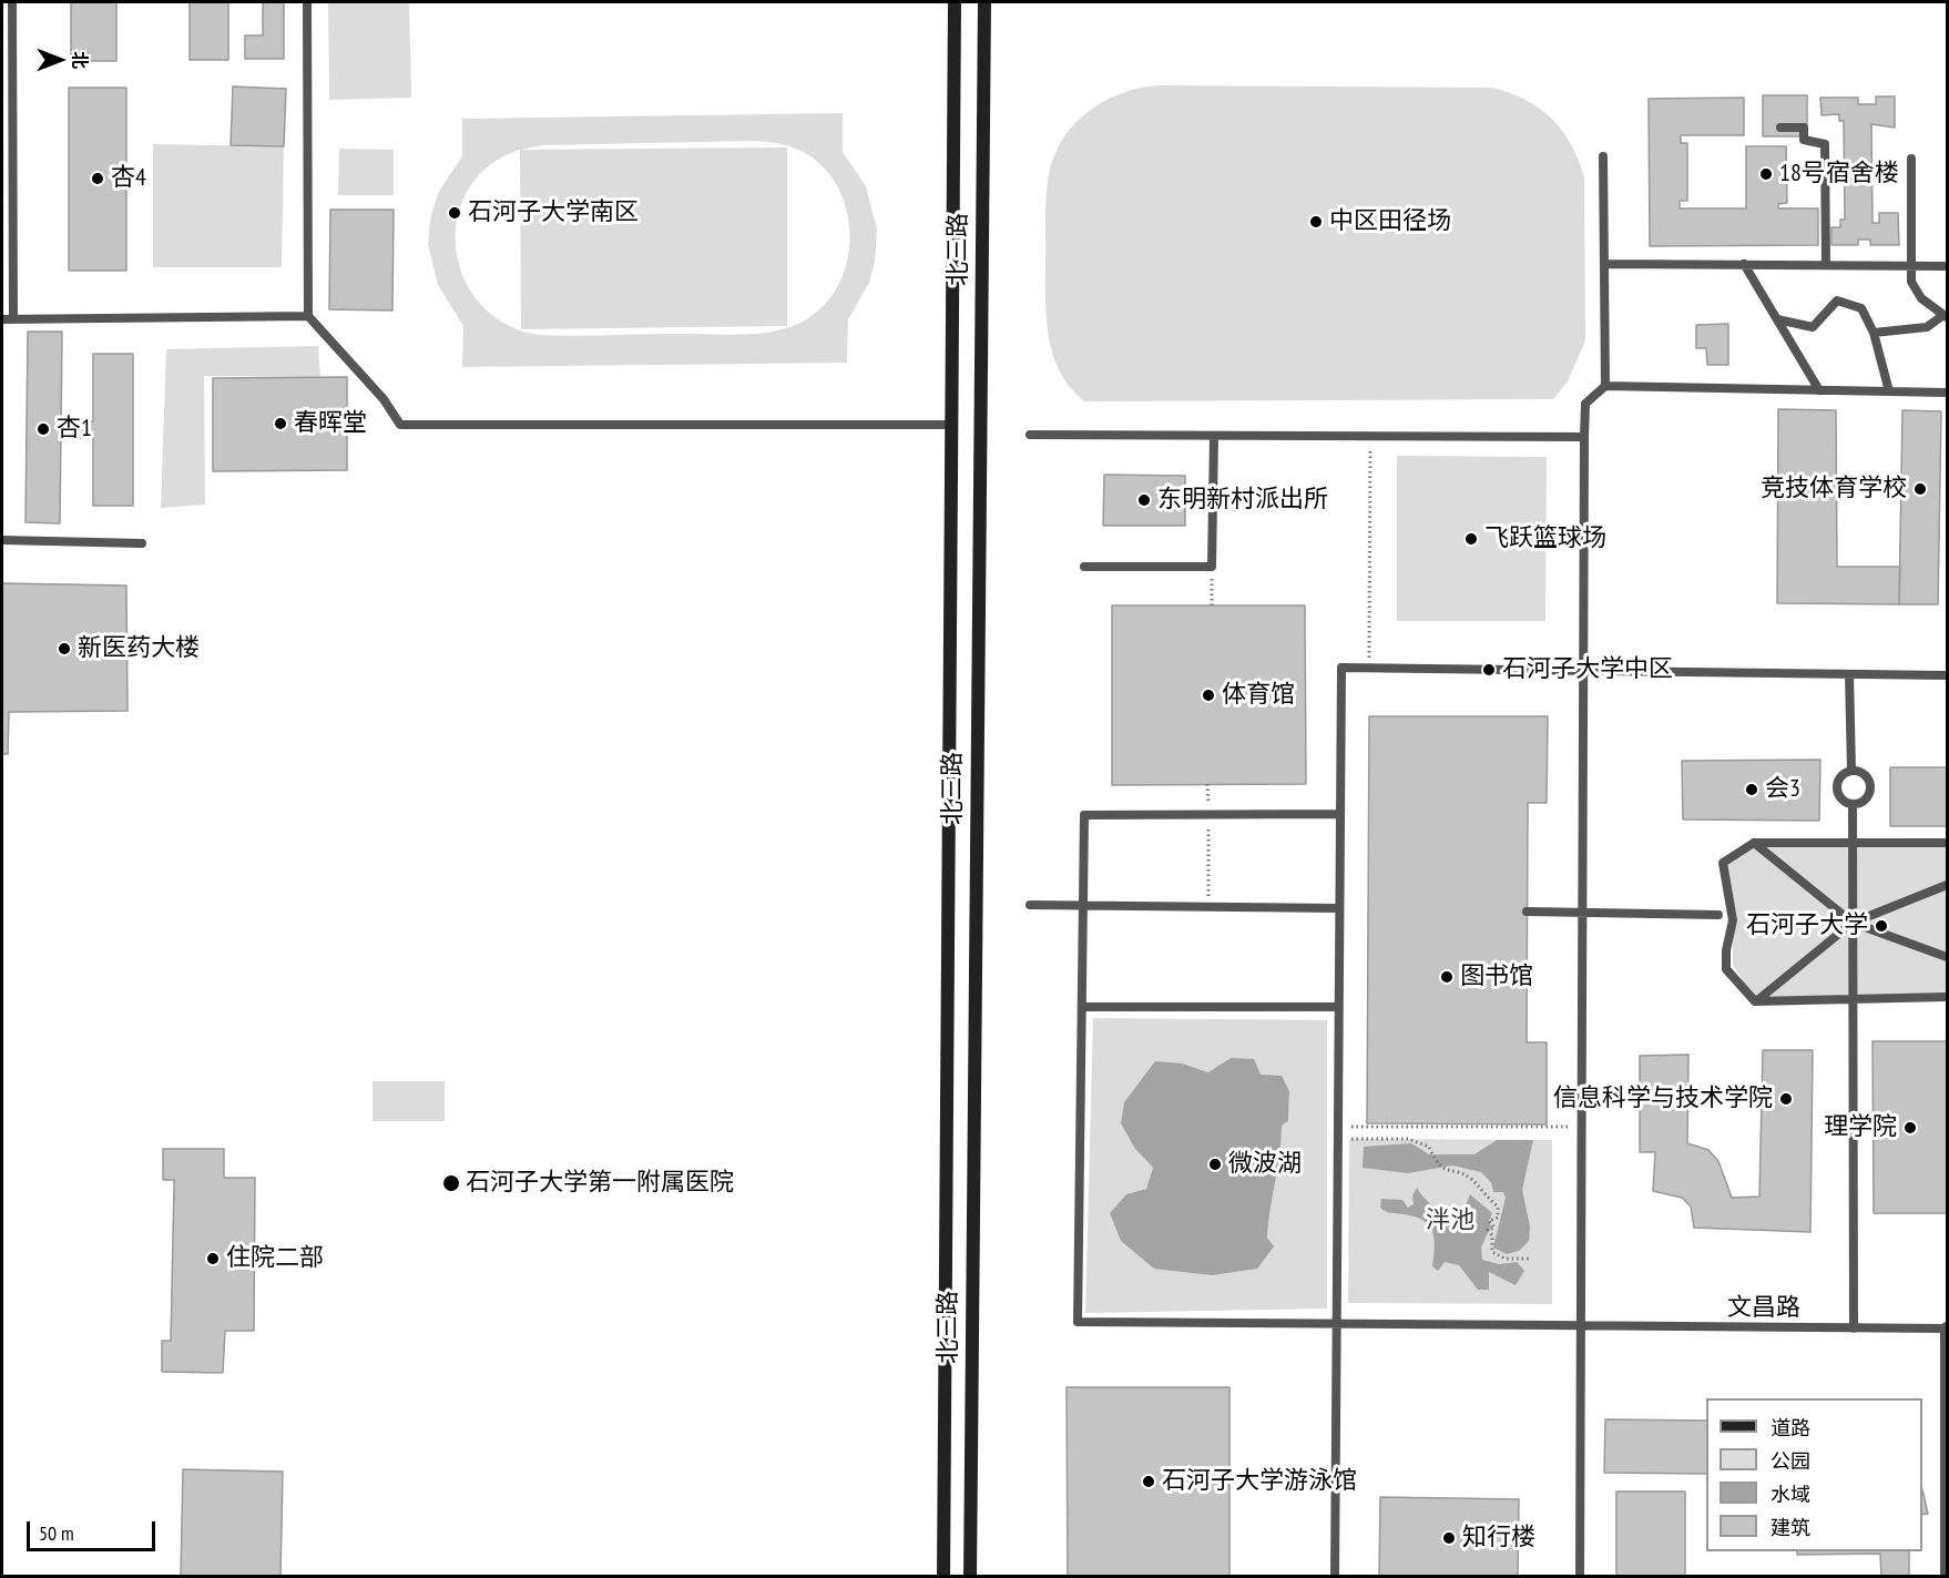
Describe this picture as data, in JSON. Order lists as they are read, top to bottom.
{
  "streets": {
    "main road": ["北三路"],
    "lane": ["文昌路"]
  },
  "parks": ["泮池"],
  "places": [
    "18号宿舍楼",
    "杏4",
    "石河子大学南区",
    "中区田径场",
    "春晖堂",
    "杏1",
    "竞技体育学校",
    "东明新村派出所",
    "飞跃篮球场",
    "新医药大楼",
    "石河子大学中区",
    "体育馆",
    "会3",
    "石河子大学",
    "图书馆",
    "信息科学与技术学院",
    "理学院",
    "微波湖",
    "石河子大学第一附属医院",
    "住院二部",
    "石河子大学游泳馆",
    "知行楼"
  ],
  "legend": [
    "道路",
    "公园",
    "水域",
    "建筑"
  ],
  "scale_bar": "50 m",
  "north": "right"
}
